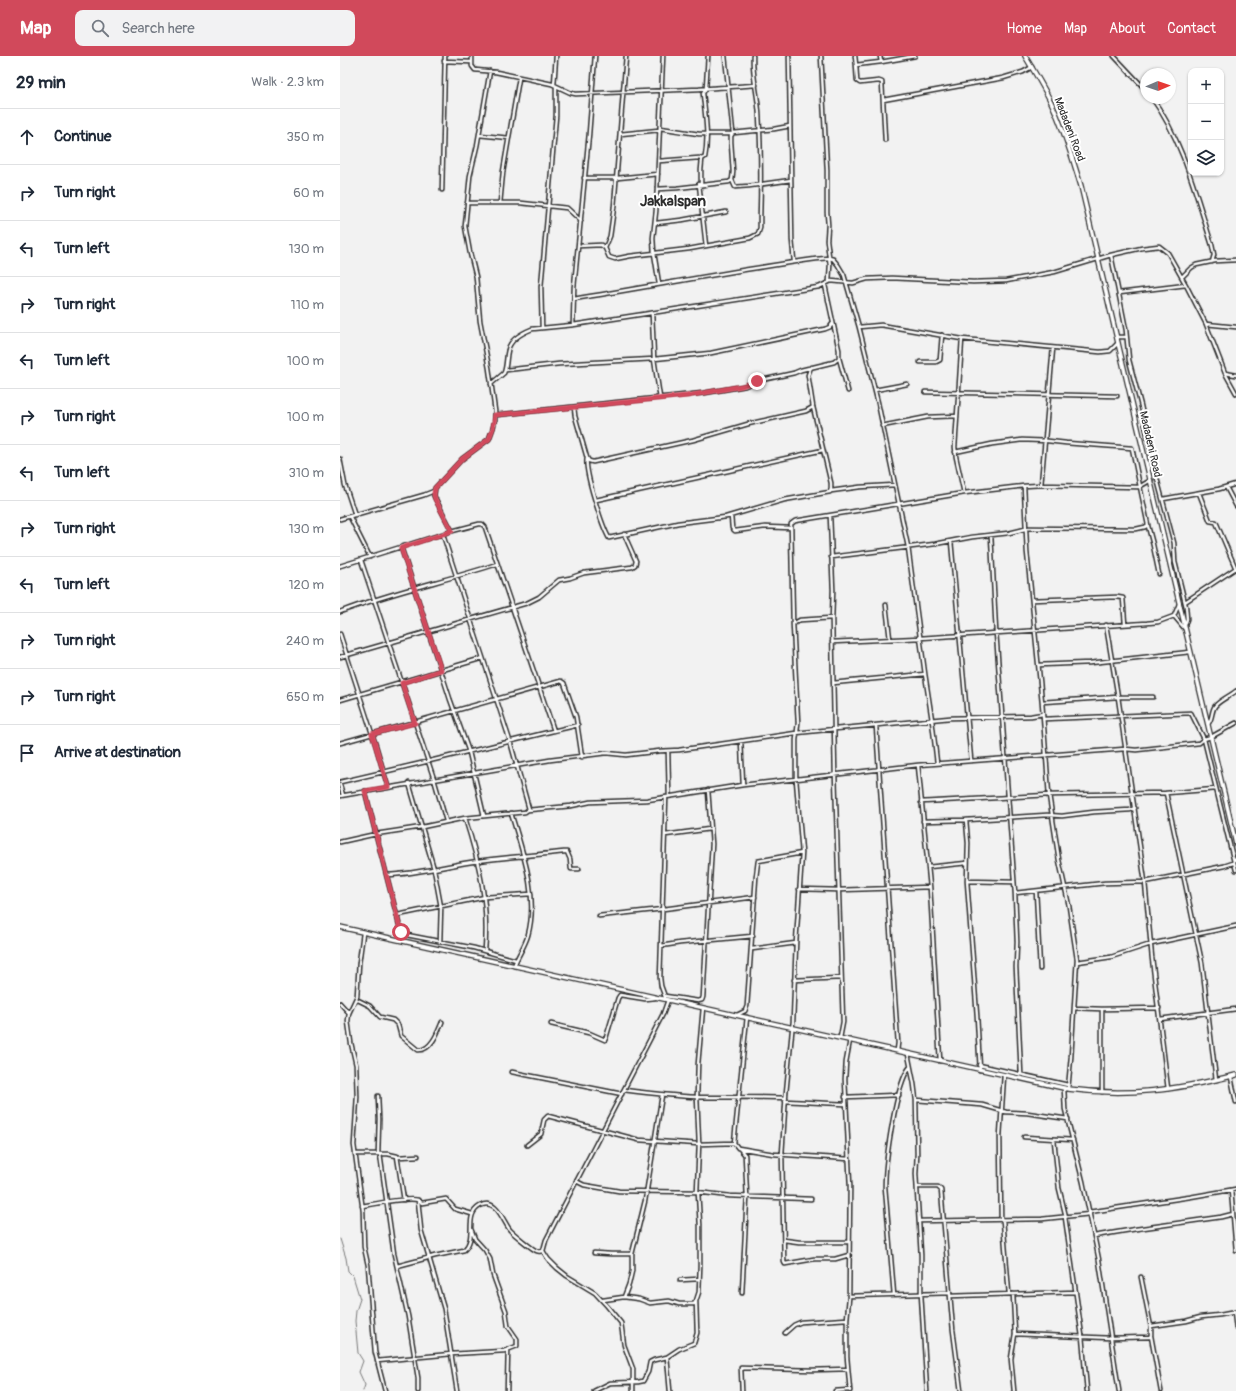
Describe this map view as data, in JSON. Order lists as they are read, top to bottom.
{
  "streets": {
    "street": ["Madadeni Road"]
  },
  "districts": ["Jakkalspan"],
  "north": "right",
  "page": {
    "header": "Map",
    "search": "Search here",
    "nav": [
      "Home",
      "Map",
      "About",
      "Contact"
    ],
    "heading": ["29 min", "Walk · 2.3 km"],
    "map_buttons": ["+", "−"],
    "list": [
      ["Continue", "350 m"],
      ["Turn right", "60 m"],
      ["Turn left", "130 m"],
      ["Turn right", "110 m"],
      ["Turn left", "100 m"],
      ["Turn right", "100 m"],
      ["Turn left", "310 m"],
      ["Turn right", "130 m"],
      ["Turn left", "120 m"],
      ["Turn right", "240 m"],
      ["Turn right", "650 m"],
      "Arrive at destination"
    ]
  }
}
